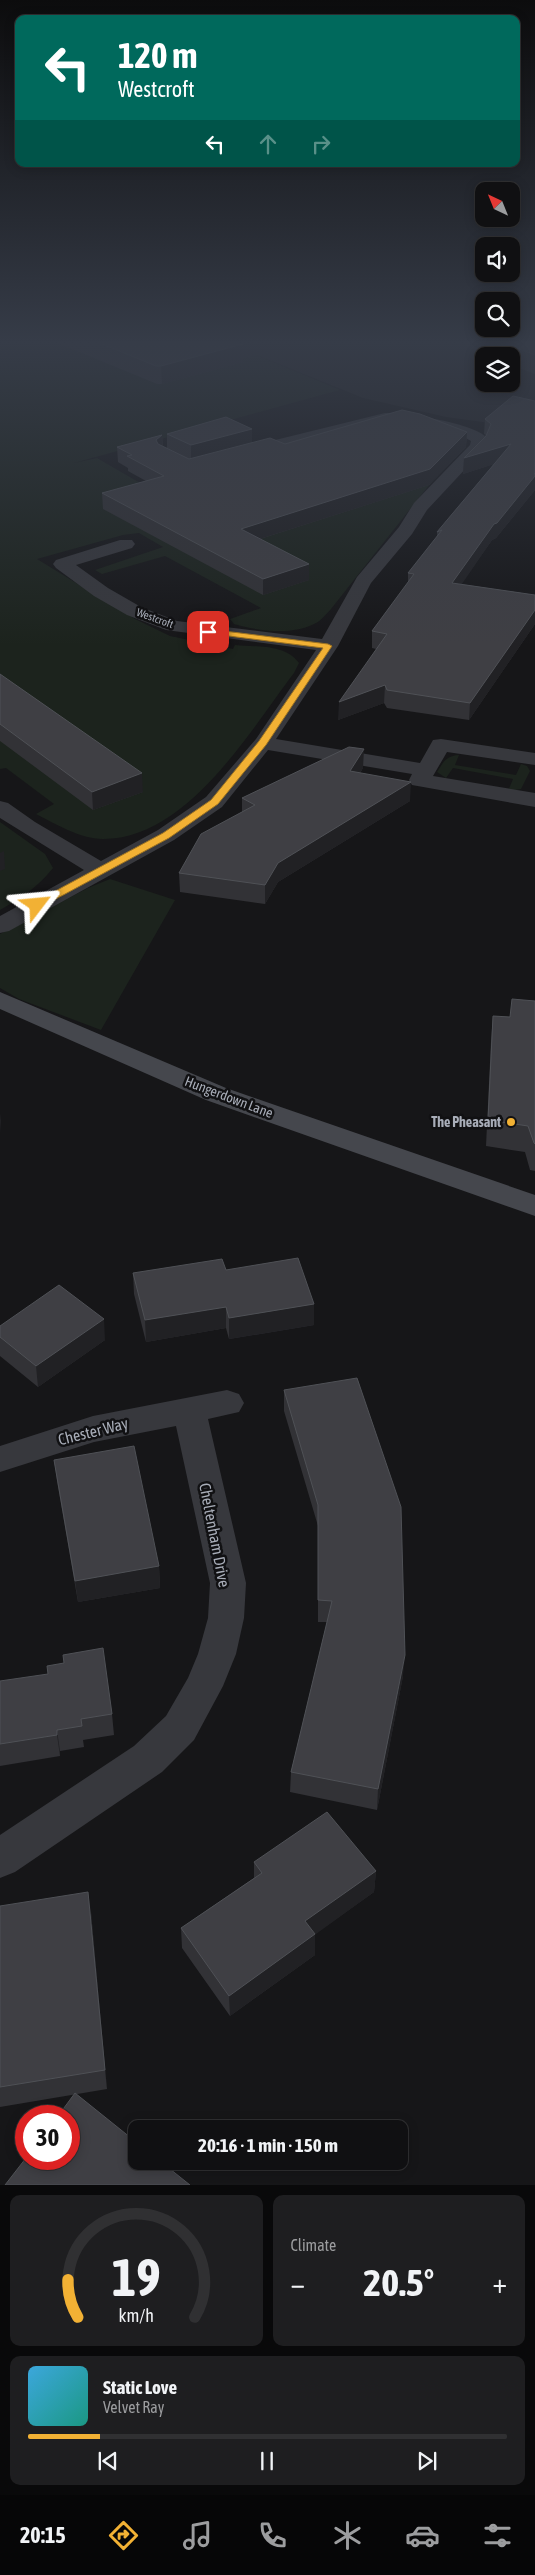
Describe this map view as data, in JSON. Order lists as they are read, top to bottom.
{
  "streets": {
    "main road": ["Hungerdown Lane"],
    "street": ["Westcroft", "Chester Way", "Cheltenham Drive"]
  },
  "crossings": [
    ["Chester Way", "Cheltenham Drive"]
  ],
  "places": ["The Pheasant"],
  "north": "top left",
  "page": {
    "turn": ["120 m", "Westcroft"],
    "limit": "30",
    "trip": "20:16 · 1 min · 150 m",
    "tile": "Climate",
    "heat": ["−", "20.5°", "+"],
    "song": ["Static Love", "Velvet Ray"],
    "tabs": "20:15",
    "gauge": ["19", "km/h"]
  }
}
